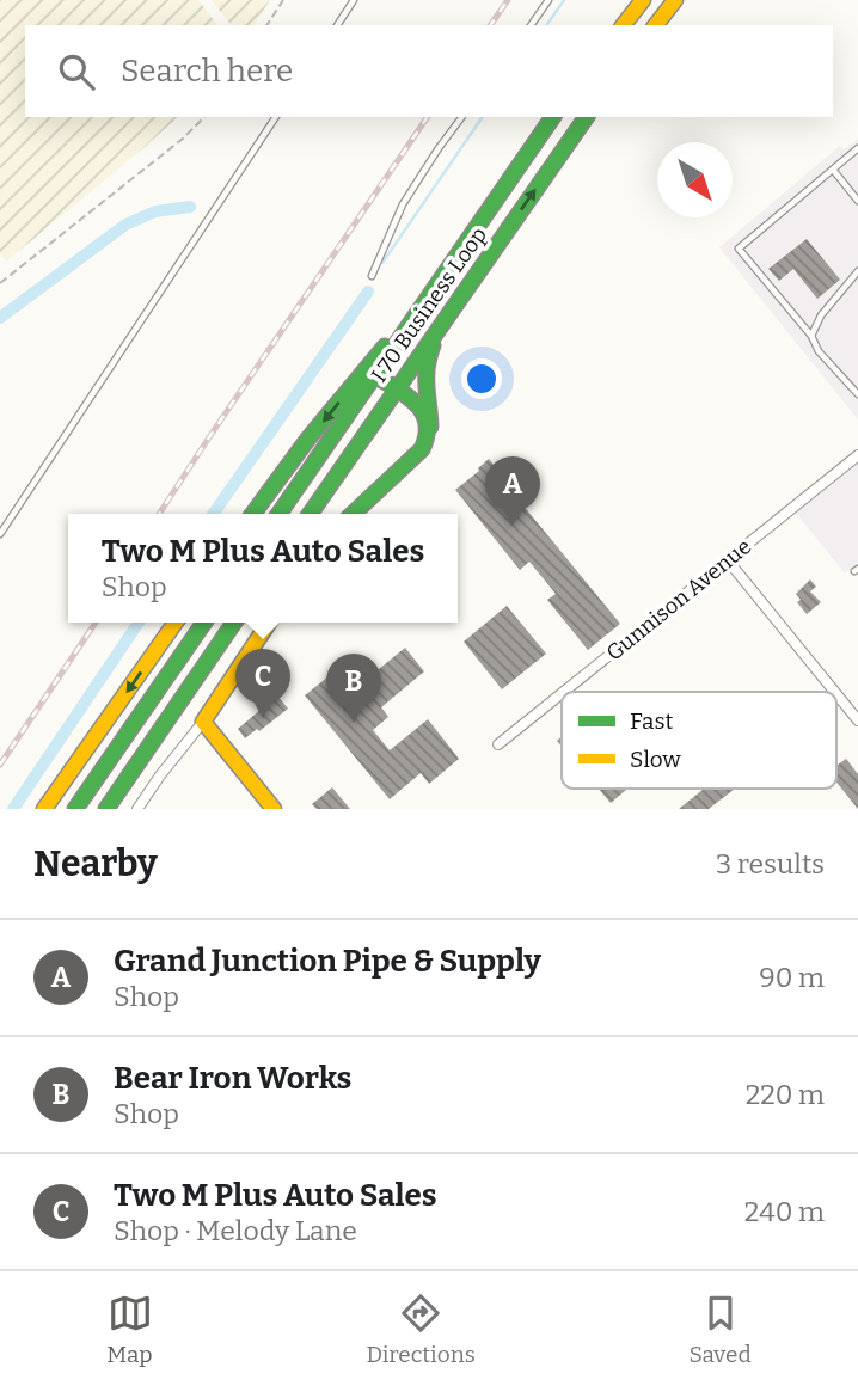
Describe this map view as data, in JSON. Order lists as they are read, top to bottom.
{
  "streets": {
    "main road": ["I 70 Business Loop"],
    "street": ["Gunnison Avenue"]
  },
  "legend": ["Fast", "Slow"],
  "north": "bottom right",
  "page": {
    "search": "Search here",
    "pins": ["A", "C", "B"],
    "popup": ["Two M Plus Auto Sales", "Shop"],
    "heading": ["Nearby", "3 results"],
    "list": [
      {
        "mark": "A",
        "name": "Grand Junction Pipe & Supply",
        "note": "Shop",
        "value": "90 m"
      },
      {
        "mark": "B",
        "name": "Bear Iron Works",
        "note": "Shop",
        "value": "220 m"
      },
      {
        "mark": "C",
        "name": "Two M Plus Auto Sales",
        "note": "Shop · Melody Lane",
        "value": "240 m"
      }
    ],
    "nav": ["Map", "Directions", "Saved"]
  }
}
